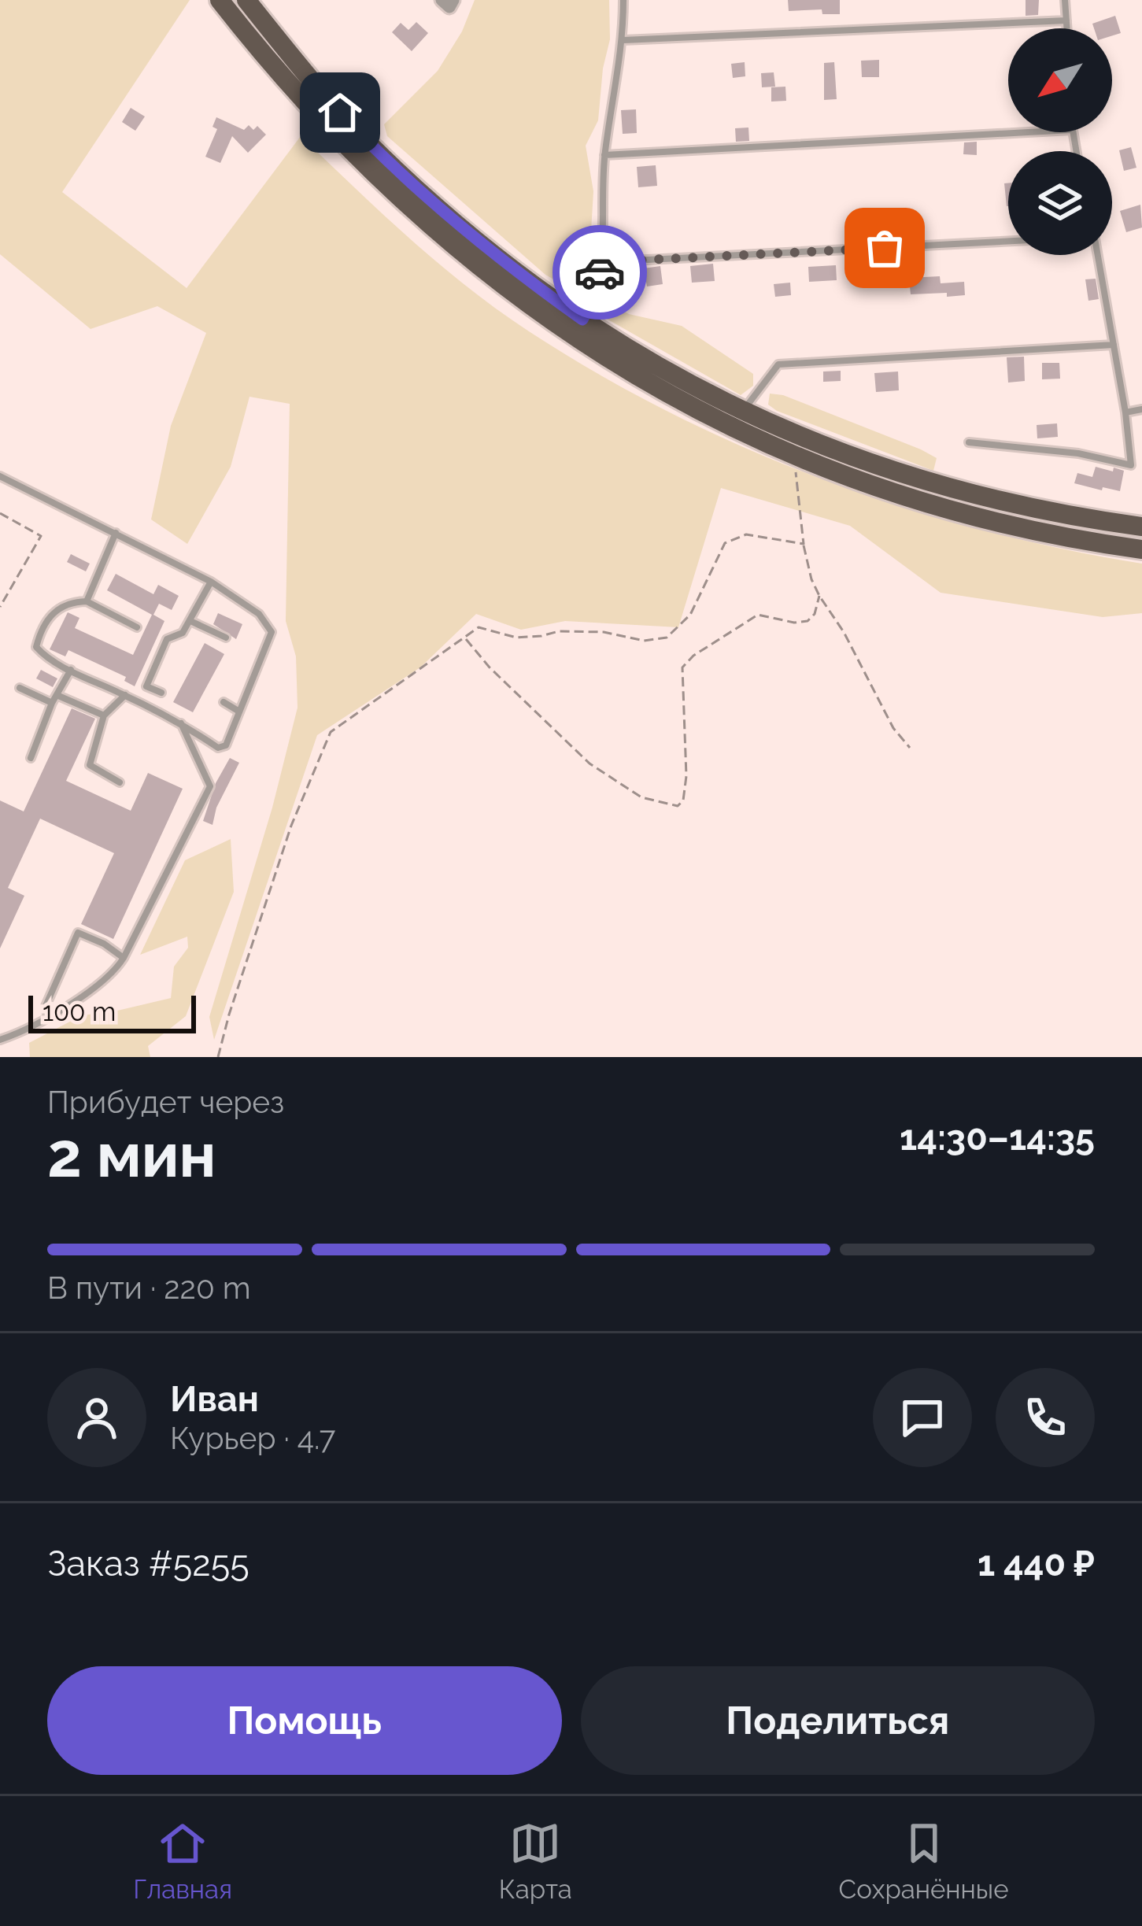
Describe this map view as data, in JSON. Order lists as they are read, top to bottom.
{
  "scale_bar": "100 m",
  "north": "bottom left",
  "page": {
    "scale": "100 m",
    "heading": ["2 мин", "Прибудет через", "14:30–14:35"],
    "panel": [
      "Иван",
      "Курьер · 4.7",
      "Заказ #5255",
      "1 440 ₽"
    ],
    "bar": "В пути · 220 m",
    "buttons": ["Помощь", "Поделиться"],
    "tabs": ["Главная", "Карта", "Сохранённые"]
  }
}
